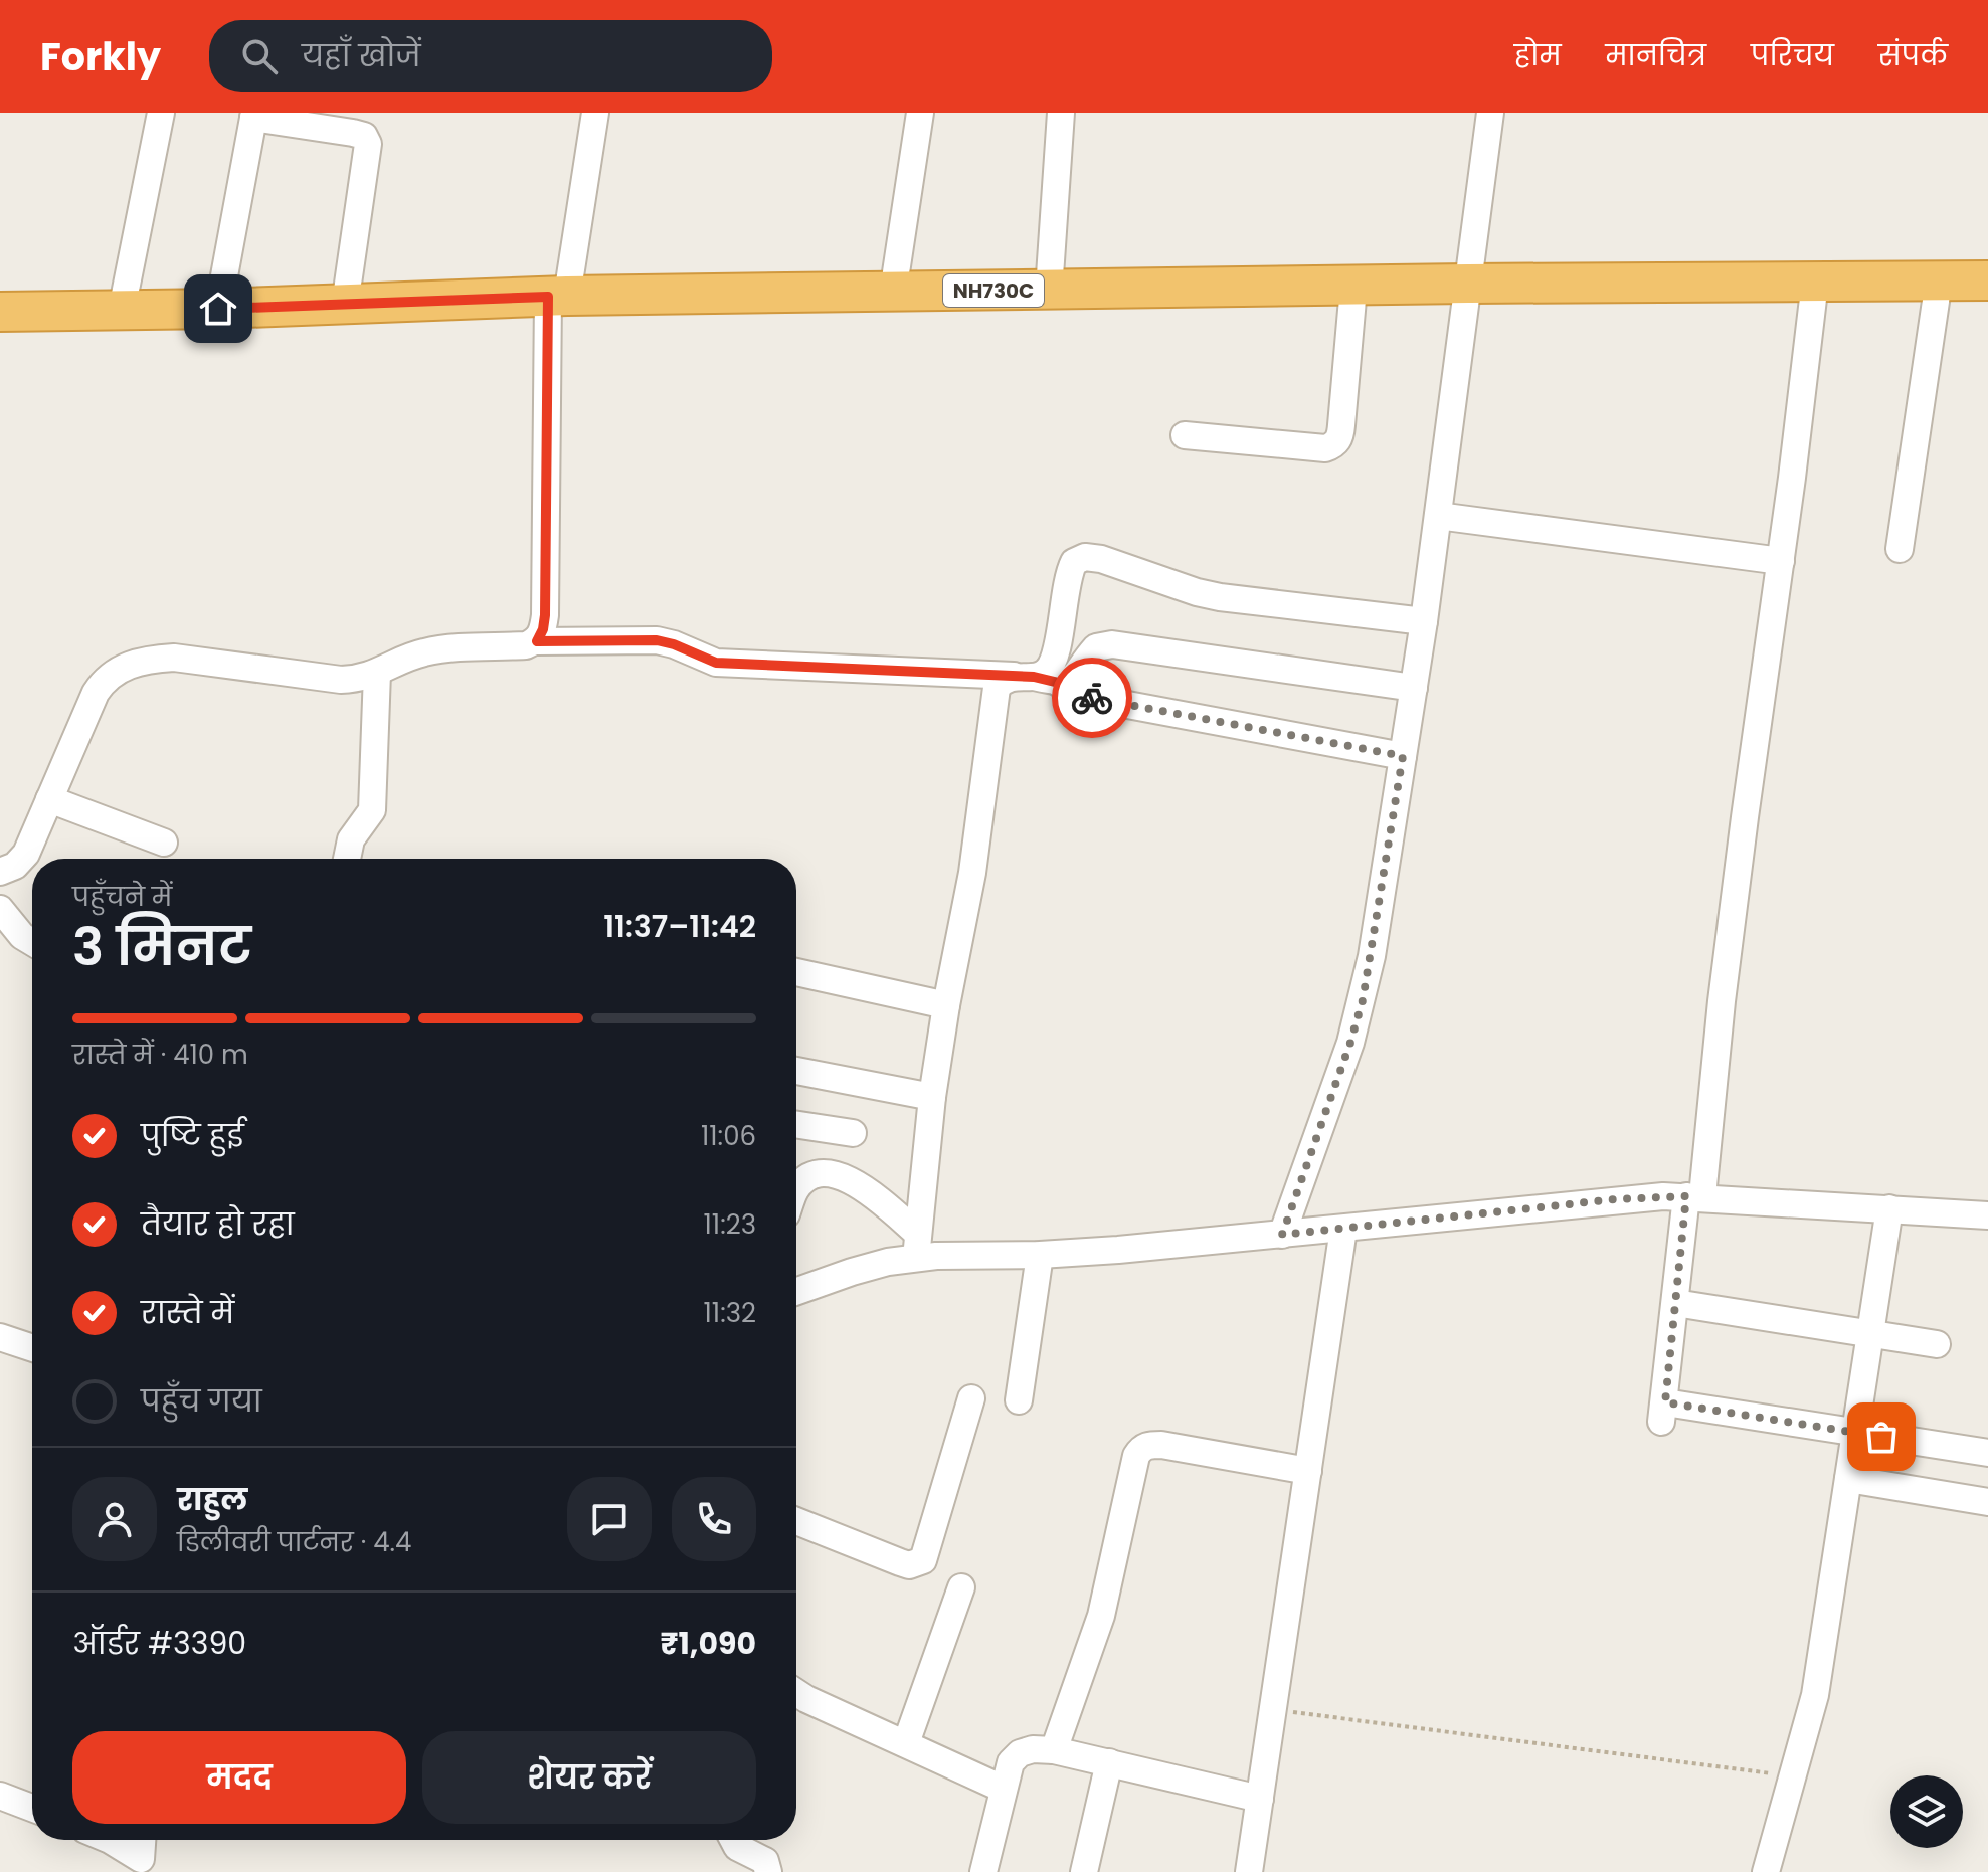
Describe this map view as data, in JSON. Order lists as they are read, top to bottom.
{
  "streets": {
    "highway": ["NH730C"]
  },
  "page": {
    "header": "Forkly",
    "search": "यहाँ खोजें",
    "nav": [
      "होम",
      "मानचित्र",
      "परिचय",
      "संपर्क"
    ],
    "heading": ["3 मिनट", "पहुँचने में", "11:37–11:42"],
    "panel": [
      "राहुल",
      "डिलीवरी पार्टनर · 4.4",
      "ऑर्डर #3390",
      "₹1,090"
    ],
    "bar": "रास्ते में · 410 m",
    "list": [
      ["पुष्टि हुई", "11:06"],
      ["तैयार हो रहा", "11:23"],
      ["रास्ते में", "11:32"],
      "पहुँच गया"
    ],
    "buttons": ["मदद", "शेयर करें"]
  }
}
